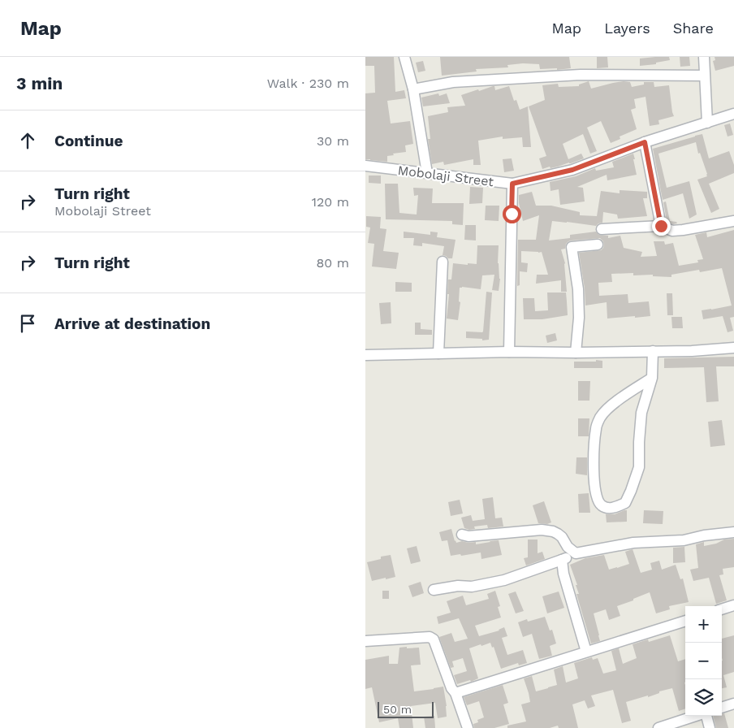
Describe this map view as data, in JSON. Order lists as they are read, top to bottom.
{
  "streets": {
    "street": ["Mobolaji Street"]
  },
  "scale_bar": "50 m",
  "page": {
    "header": "Map",
    "nav": ["Map", "Layers", "Share"],
    "heading": ["3 min", "Walk · 230 m"],
    "list": [
      ["Continue", "30 m"],
      ["Turn right", "Mobolaji Street", "120 m"],
      ["Turn right", "80 m"],
      "Arrive at destination"
    ],
    "map_buttons": ["+", "−"],
    "scale": "50 m"
  }
}
